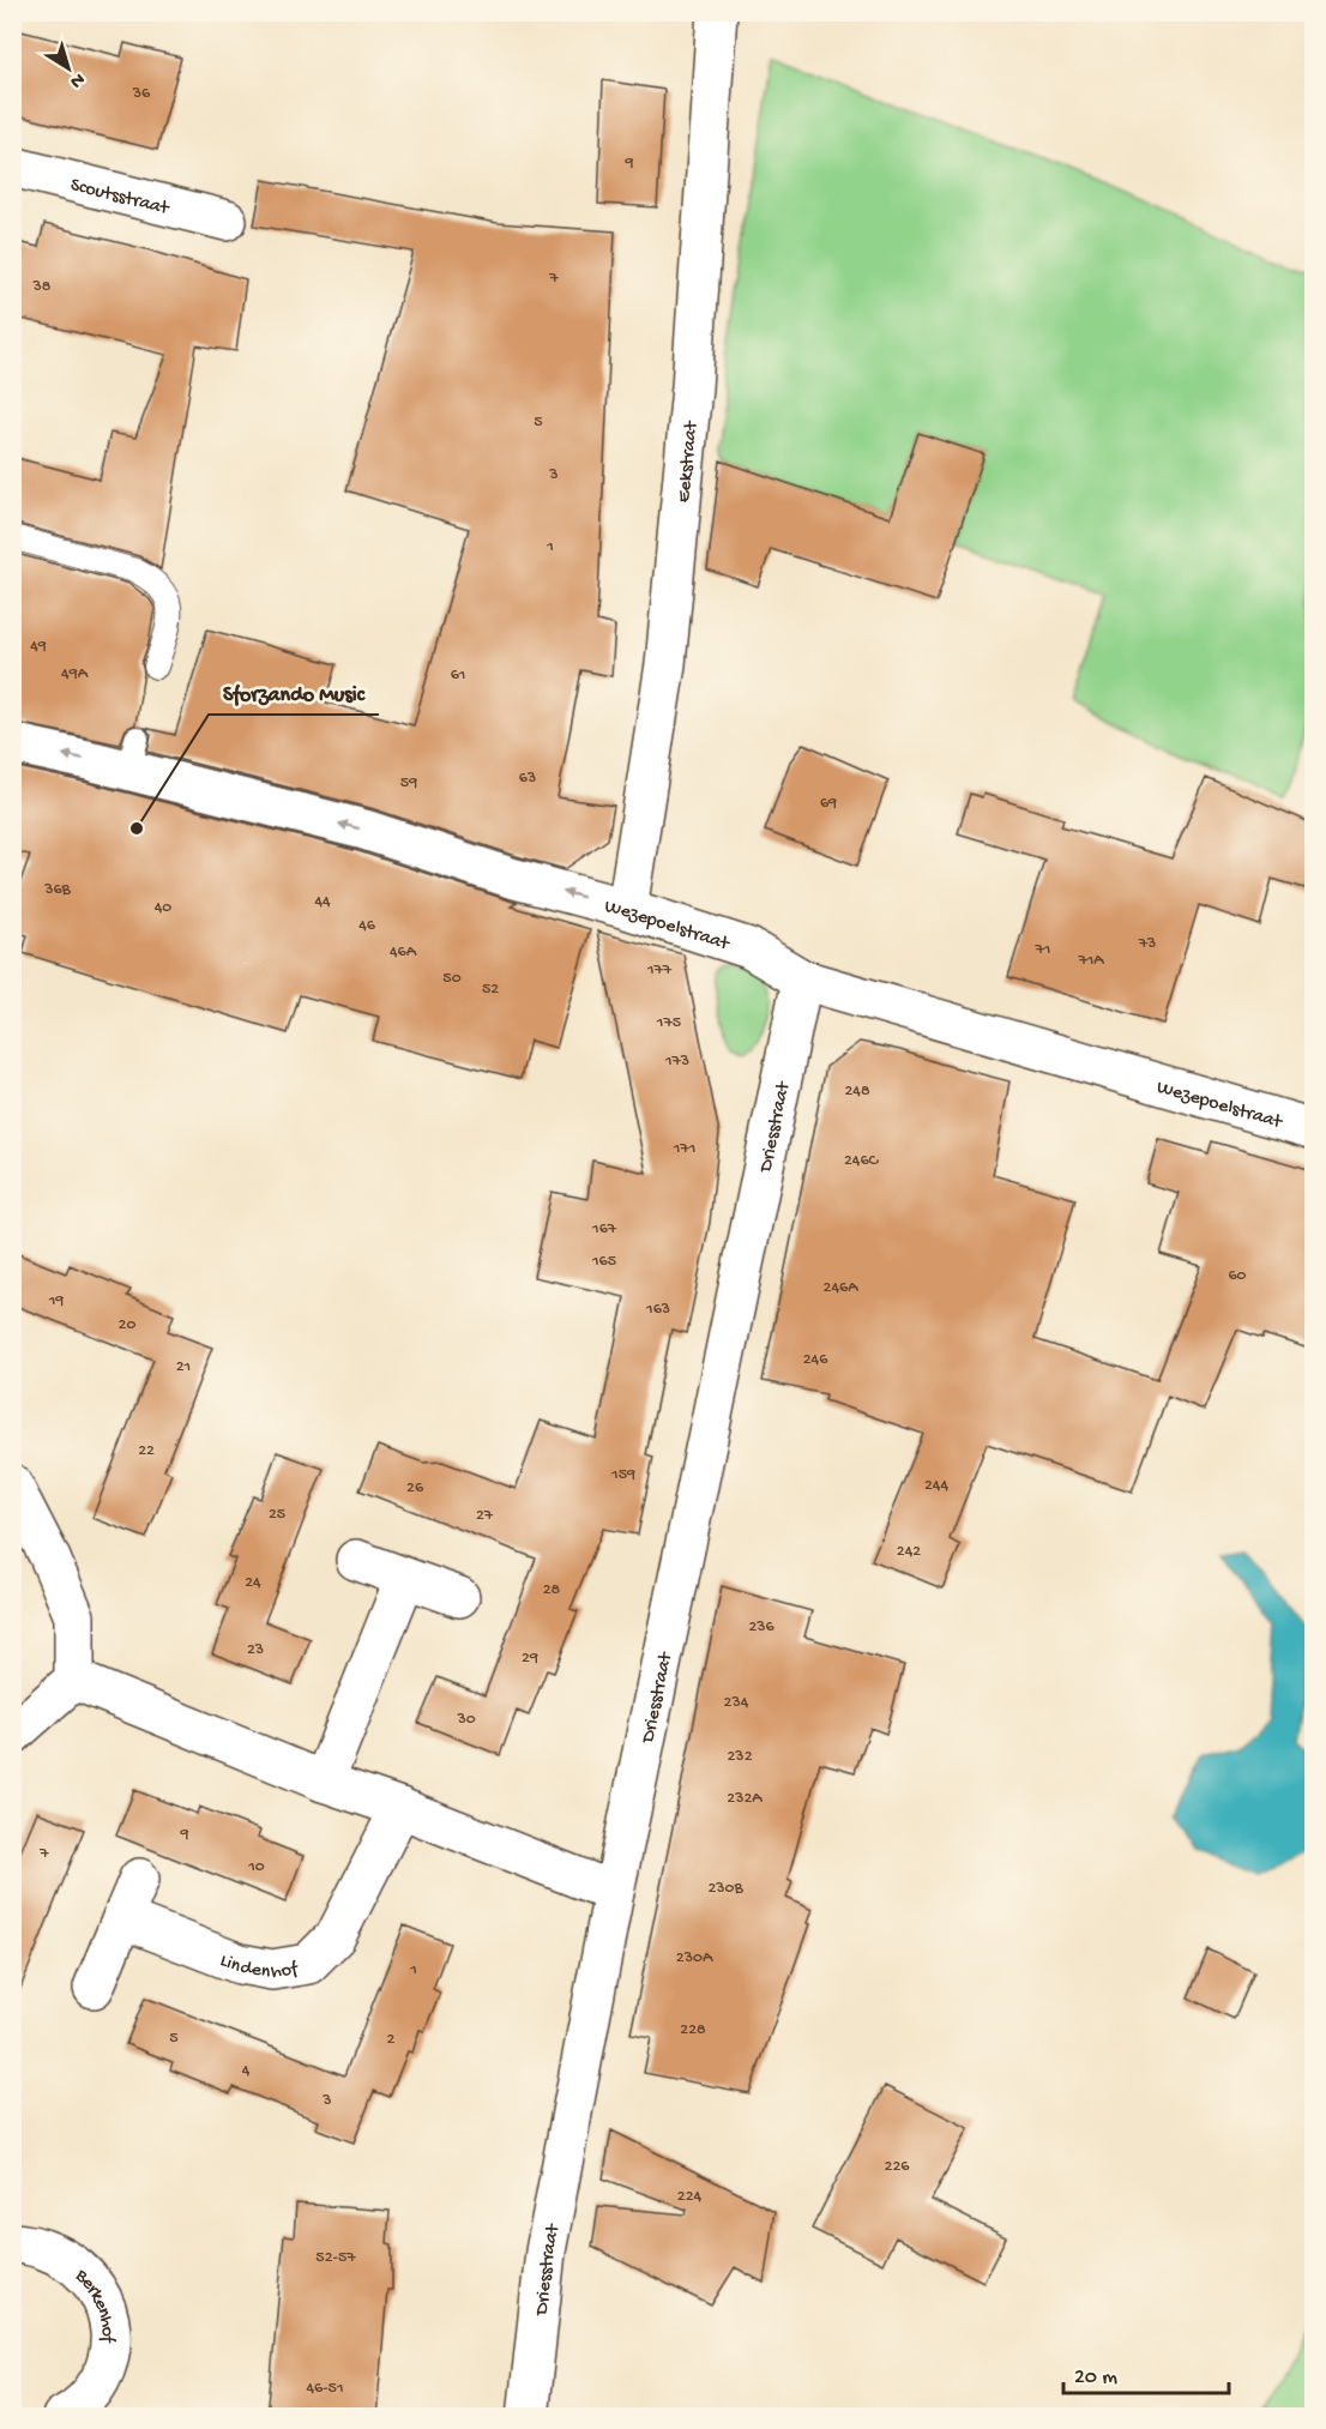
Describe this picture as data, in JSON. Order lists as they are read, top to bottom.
{
  "streets": {
    "street": [
      "Scoutsstraat",
      "Eekstraat",
      "Wezepoelstraat",
      "Driesstraat",
      "Lindenhof",
      "Berkenhof"
    ]
  },
  "crossings": [
    ["Eekstraat", "Wezepoelstraat"],
    ["Wezepoelstraat", "Driesstraat"]
  ],
  "one_way": ["Wezepoelstraat"],
  "places": ["Sforzando Music"],
  "house_numbers": [
    "36",
    "9",
    "7",
    "38",
    "5",
    "3",
    "1",
    "49",
    "49A",
    "61",
    "63",
    "59",
    "69",
    "36B",
    "44",
    "40",
    "46",
    "73",
    "71",
    "46A",
    "71A",
    "177",
    "50",
    "52",
    "175",
    "173",
    "248",
    "171",
    "246C",
    "167",
    "165",
    "60",
    "246A",
    "19",
    "163",
    "20",
    "246",
    "21",
    "22",
    "159",
    "244",
    "26",
    "25",
    "27",
    "242",
    "24",
    "28",
    "236",
    "23",
    "29",
    "234",
    "30",
    "232",
    "232A",
    "9",
    "7",
    "10",
    "230B",
    "230A",
    "1",
    "228",
    "5",
    "2",
    "4",
    "3",
    "226",
    "224",
    "52-57",
    "46-51"
  ],
  "scale_bar": "20 m",
  "north": "bottom right"
}
